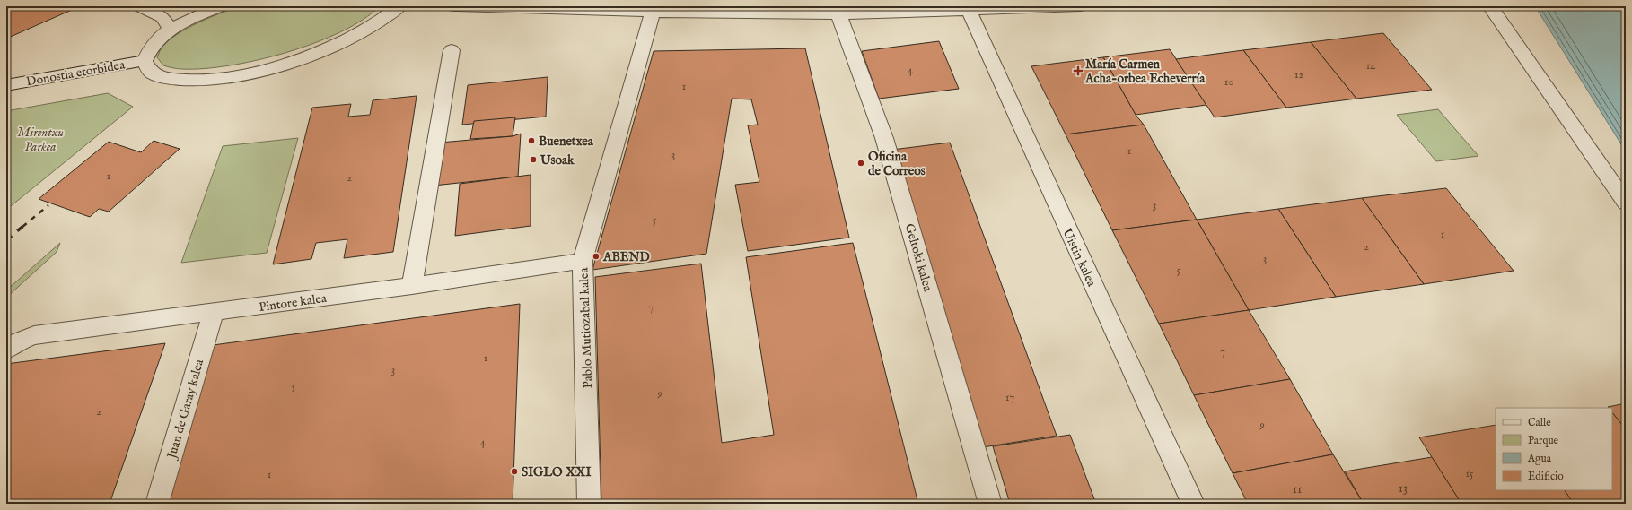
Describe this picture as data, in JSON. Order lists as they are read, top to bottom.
{
  "streets": {
    "street": [
      "Donostia etorbidea",
      "Geltoki kalea",
      "Uistin kalea",
      "Pintore kalea",
      "Pablo Mutiozabal kalea",
      "Juan de Garay kalea"
    ]
  },
  "crossings": [
    ["Pintore kalea", "Pablo Mutiozabal kalea"],
    ["Pintore kalea", "Juan de Garay kalea"]
  ],
  "parks": ["Mirentxu Parkea"],
  "places": {
    "health": ["María Carmen Acha-orbea Echeverría"],
    "other": [
      "Buenetxea",
      "Usoak",
      "Oficina de Correos",
      "ABEND",
      "SIGLO XXI"
    ]
  },
  "house_numbers": [
    "14",
    "4",
    "12",
    "10",
    "1",
    "1",
    "3",
    "1",
    "2",
    "3",
    "5",
    "1",
    "2",
    "3",
    "5",
    "7",
    "7",
    "1",
    "3",
    "5",
    "9",
    "17",
    "2",
    "9",
    "4",
    "15",
    "1",
    "13",
    "11"
  ],
  "legend": [
    "Calle",
    "Parque",
    "Agua",
    "Edificio"
  ]
}
